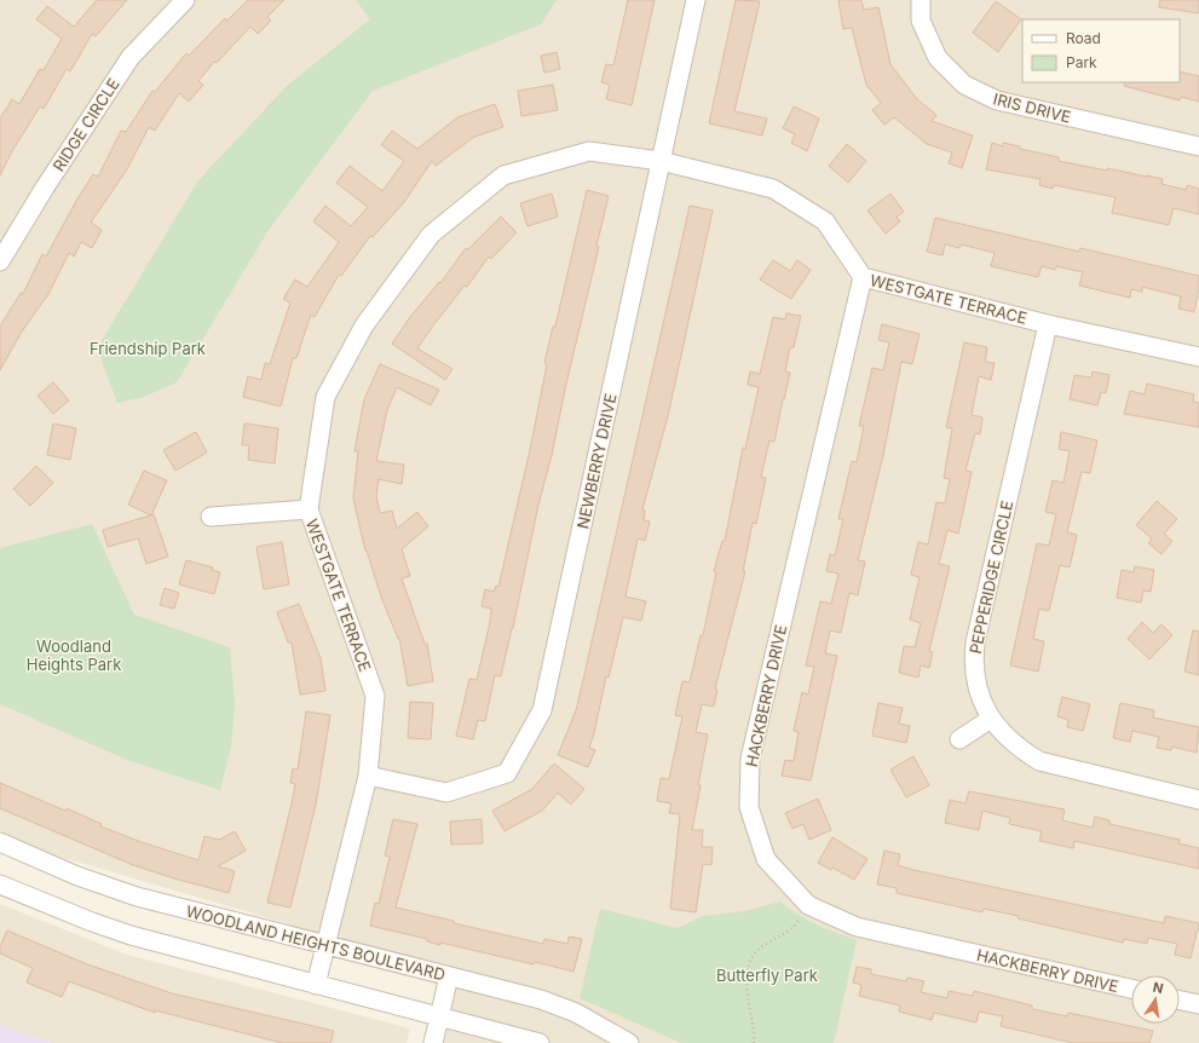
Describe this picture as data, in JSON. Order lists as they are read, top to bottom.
{
  "streets": {
    "street": [
      "IRIS DRIVE",
      "RIDGE CIRCLE",
      "WESTGATE TERRACE",
      "NEWBERRY DRIVE",
      "PEPPERIDGE CIRCLE",
      "HACKBERRY DRIVE",
      "WOODLAND HEIGHTS BOULEVARD"
    ]
  },
  "crossings": [
    ["WESTGATE TERRACE", "NEWBERRY DRIVE"],
    ["WESTGATE TERRACE", "PEPPERIDGE CIRCLE"],
    ["WESTGATE TERRACE", "HACKBERRY DRIVE"],
    ["WESTGATE TERRACE", "WOODLAND HEIGHTS BOULEVARD"]
  ],
  "parks": ["Friendship Park", "Woodland Heights Park", "Butterfly Park"],
  "legend": ["Road", "Park"],
  "north": "top"
}
